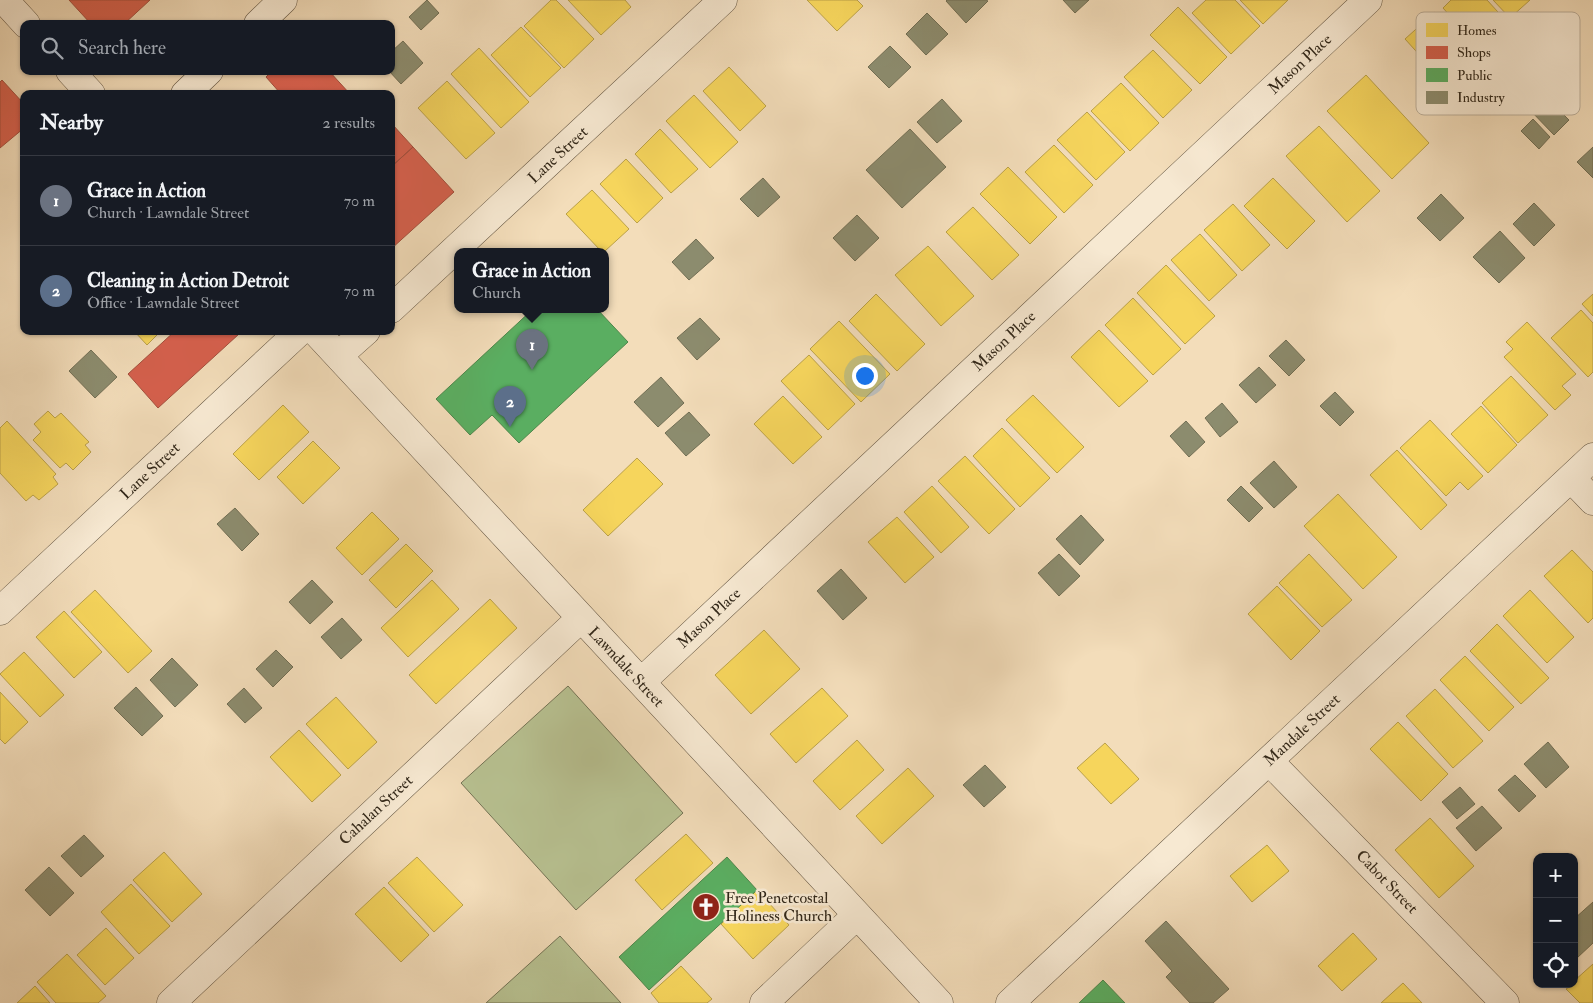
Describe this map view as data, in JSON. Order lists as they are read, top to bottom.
{
  "streets": {
    "street": [
      "Mason Place",
      "Lane Street",
      "Lawndale Street",
      "Mandale Street",
      "Cahalan Street",
      "Cabot Street"
    ]
  },
  "crossings": [
    ["Mason Place", "Lawndale Street"],
    ["Lawndale Street", "Cahalan Street"],
    ["Mandale Street", "Cabot Street"]
  ],
  "places": {
    "church": ["Free Penetcostal Holiness Church"]
  },
  "legend": [
    "Homes",
    "Shops",
    "Public",
    "Industry"
  ],
  "page": {
    "search": "Search here",
    "heading": ["Nearby", "2 results"],
    "list": [
      {
        "mark": "1",
        "name": "Grace in Action",
        "note": "Church · Lawndale Street",
        "value": "70 m"
      },
      {
        "mark": "2",
        "name": "Cleaning in Action Detroit",
        "note": "Office · Lawndale Street",
        "value": "70 m"
      }
    ],
    "popup": ["Grace in Action", "Church"],
    "pins": ["1", "2"],
    "map_buttons": ["+", "−"]
  }
}
